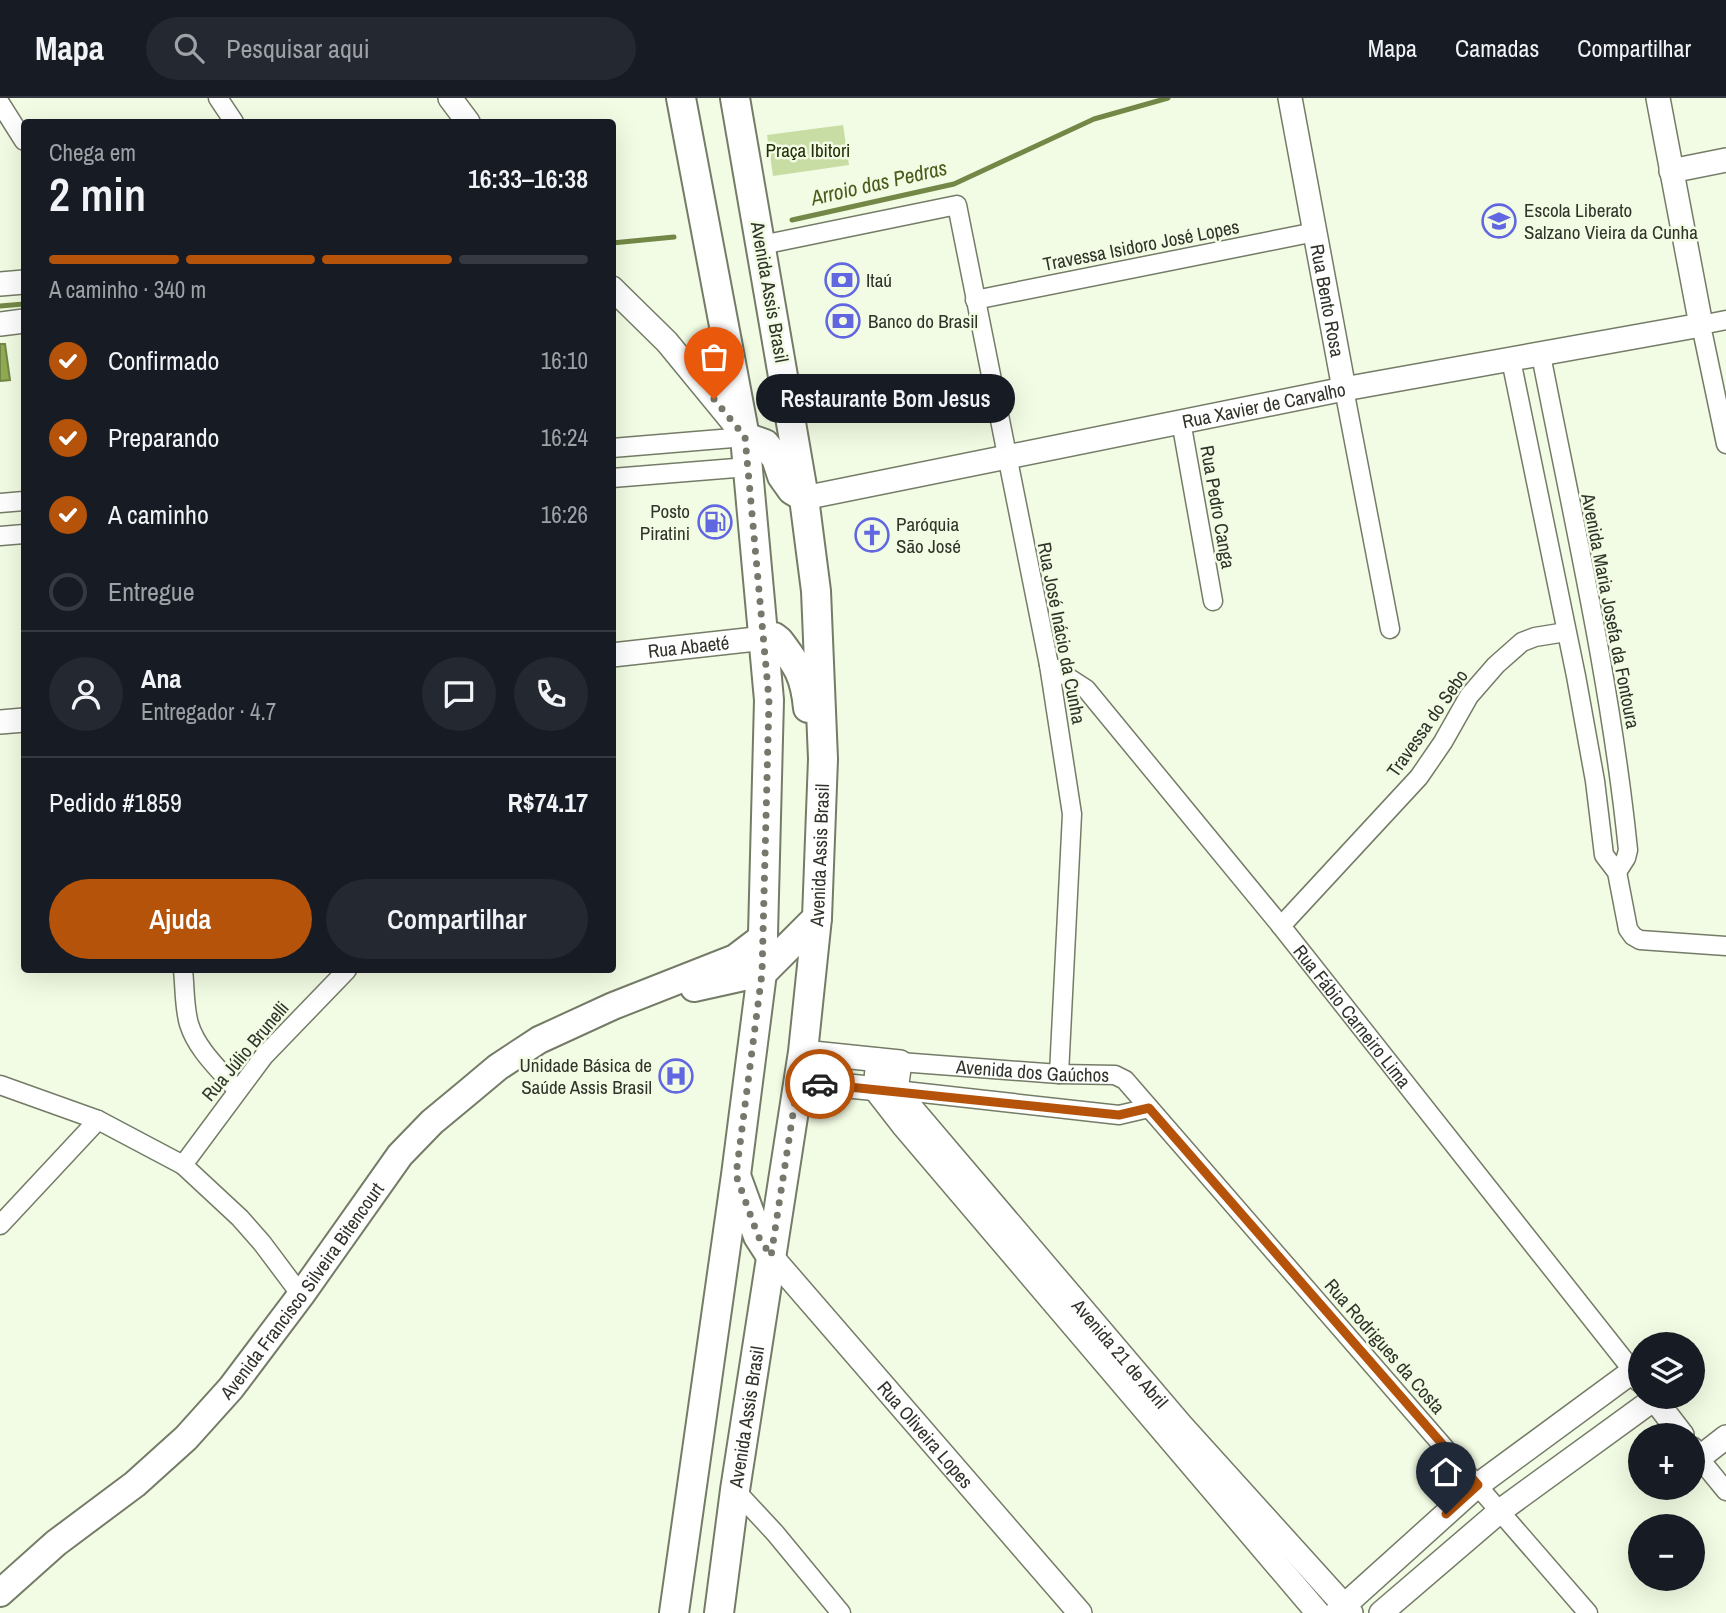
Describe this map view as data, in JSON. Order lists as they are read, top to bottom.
{
  "streets": {
    "main road": ["Avenida Assis Brasil", "Avenida Francisco Silveira Bitencourt"],
    "street": [
      "Travessa Isidoro José Lopes",
      "Rua Bento Rosa",
      "Rua Xavier de Carvalho",
      "Rua Pedro Canga",
      "Avenida Maria Josefa da Fontoura",
      "Rua José Inácio da Cunha",
      "Rua Abaeté",
      "Travessa do Sebo",
      "Rua Fábio Carneiro Lima",
      "Rua Júlio Brunelli",
      "Avenida dos Gaúchos",
      "Rua Rodrigues da Costa",
      "Avenida 21 de Abril",
      "Rua Oliveira Lopes"
    ]
  },
  "crossings": [
    ["Travessa Isidoro José Lopes", "Rua Bento Rosa"],
    ["Travessa Isidoro José Lopes", "Rua José Inácio da Cunha"],
    ["Avenida Assis Brasil", "Rua Xavier de Carvalho"],
    ["Avenida Assis Brasil", "Rua José Inácio da Cunha"],
    ["Avenida Assis Brasil", "Avenida dos Gaúchos"],
    ["Avenida Assis Brasil", "Rua Oliveira Lopes"],
    ["Rua Bento Rosa", "Rua Xavier de Carvalho"],
    ["Rua Xavier de Carvalho", "Rua Pedro Canga"],
    ["Rua Xavier de Carvalho", "Avenida Maria Josefa da Fontoura"],
    ["Rua Xavier de Carvalho", "Rua José Inácio da Cunha"],
    ["Rua José Inácio da Cunha", "Rua Fábio Carneiro Lima"],
    ["Rua José Inácio da Cunha", "Avenida dos Gaúchos"],
    ["Travessa do Sebo", "Rua Fábio Carneiro Lima"],
    ["Avenida dos Gaúchos", "Rua Rodrigues da Costa"],
    ["Avenida dos Gaúchos", "Avenida 21 de Abril"]
  ],
  "water": ["Arroio das Pedras"],
  "parks": ["Praça Ibitori"],
  "places": {
    "school or university": ["Escola Liberato Salzano Vieira da Cunha"],
    "bank": ["Itaú", "Banco do Brasil"],
    "other": ["Restaurante Bom Jesus"],
    "fuel station": ["Posto Piratini"],
    "church": ["Paróquia São José"],
    "hospital": ["Unidade Básica de Saúde Assis Brasil"]
  },
  "page": {
    "header": "Mapa",
    "search": "Pesquisar aqui",
    "nav": ["Mapa", "Camadas", "Compartilhar"],
    "heading": ["2 min", "Chega em", "16:33–16:38"],
    "panel": [
      "Ana",
      "Entregador · 4.7",
      "Pedido #1859",
      "R$74.17"
    ],
    "bar": "A caminho · 340 m",
    "list": [
      ["Confirmado", "16:10"],
      ["Preparando", "16:24"],
      ["A caminho", "16:26"],
      "Entregue"
    ],
    "bubble": "Restaurante Bom Jesus",
    "buttons": ["Ajuda", "Compartilhar"],
    "map_buttons": ["+", "−"]
  }
}
